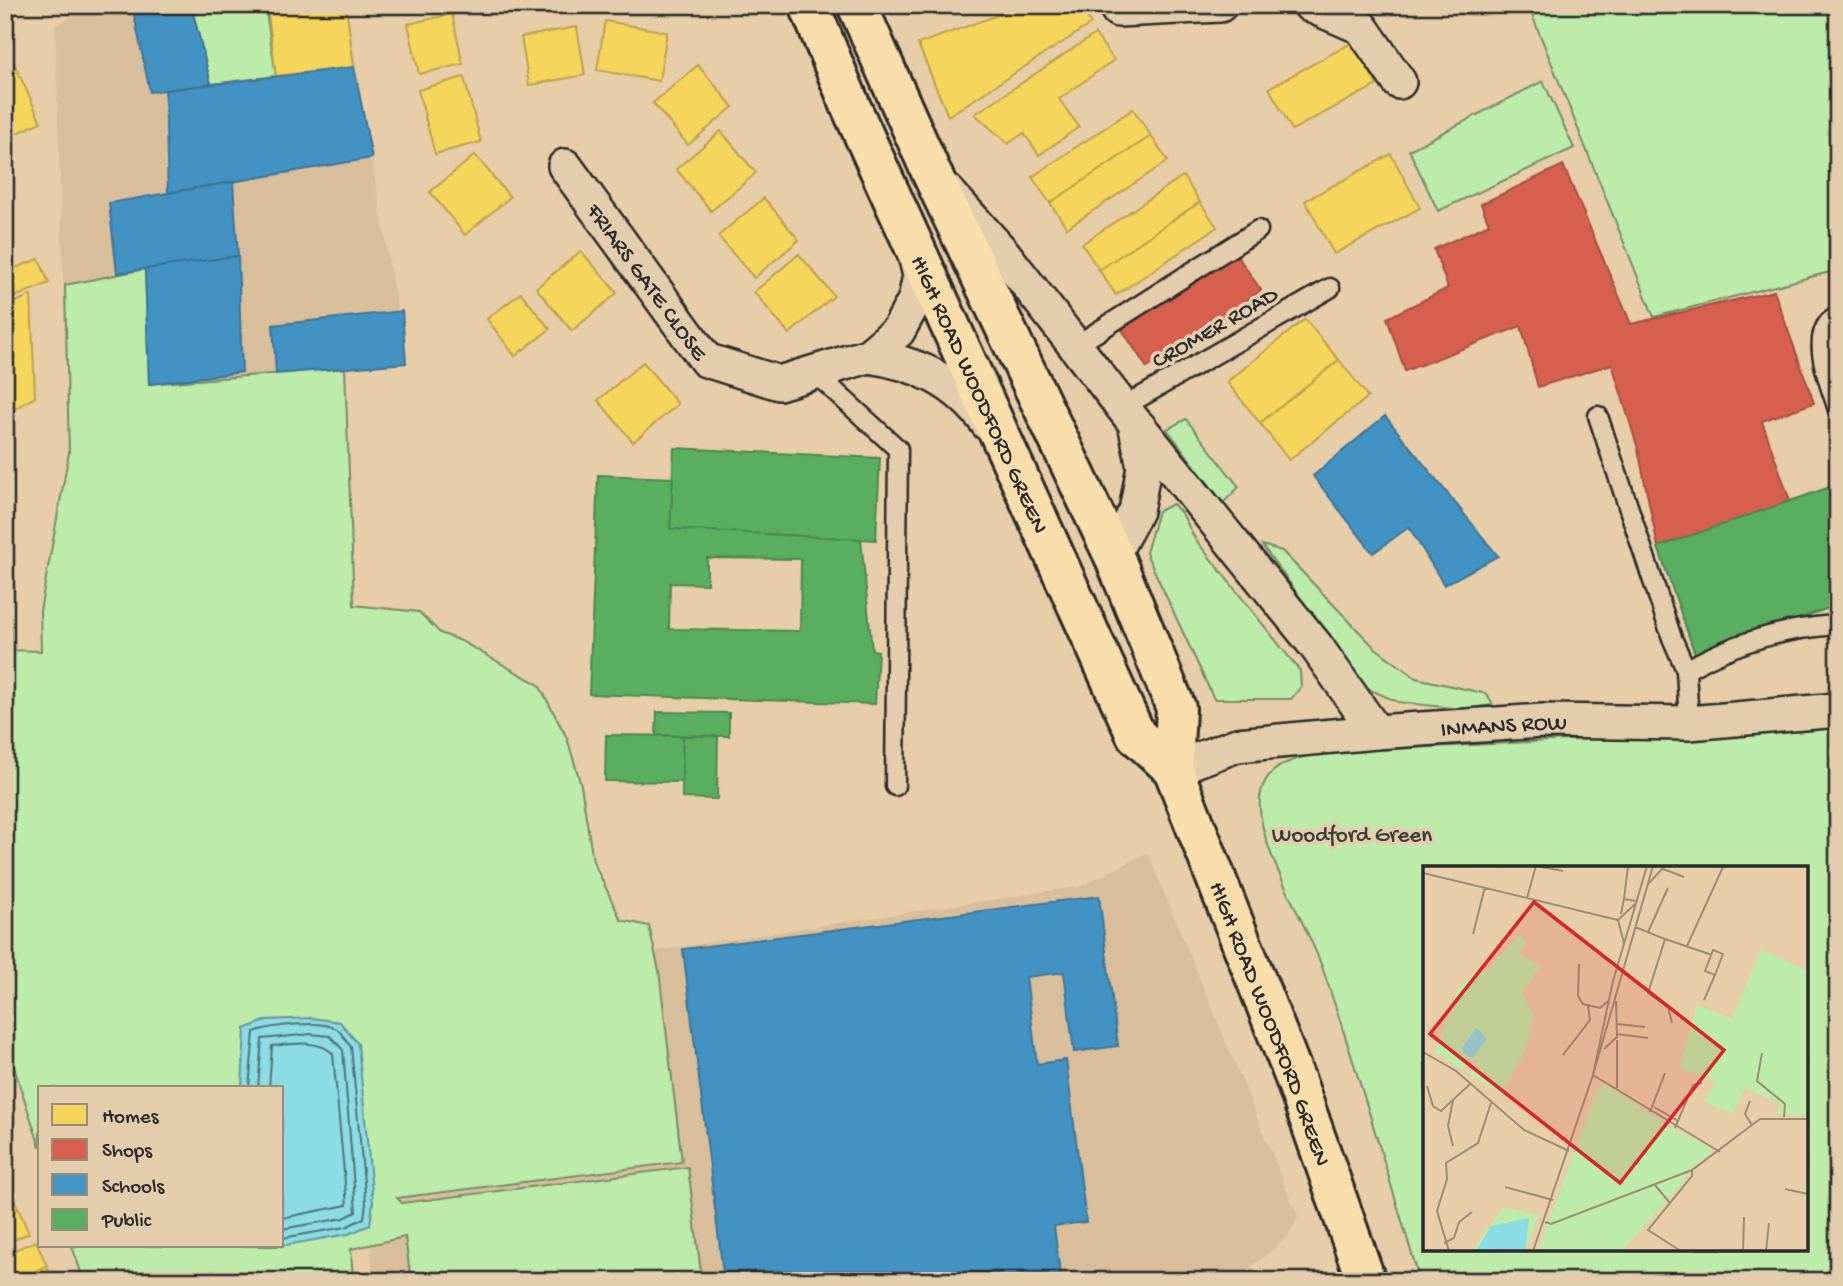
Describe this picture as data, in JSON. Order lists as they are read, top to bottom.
{
  "streets": {
    "main road": ["HIGH ROAD WOODFORD GREEN"],
    "street": ["FRIARS GATE CLOSE", "INMANS ROW"],
    "lane": ["CROMER ROAD"]
  },
  "crossings": [
    ["FRIARS GATE CLOSE", "HIGH ROAD WOODFORD GREEN"],
    ["HIGH ROAD WOODFORD GREEN", "INMANS ROW"]
  ],
  "parks": ["Woodford Green"],
  "legend": [
    "Homes",
    "Shops",
    "Schools",
    "Public"
  ]
}
